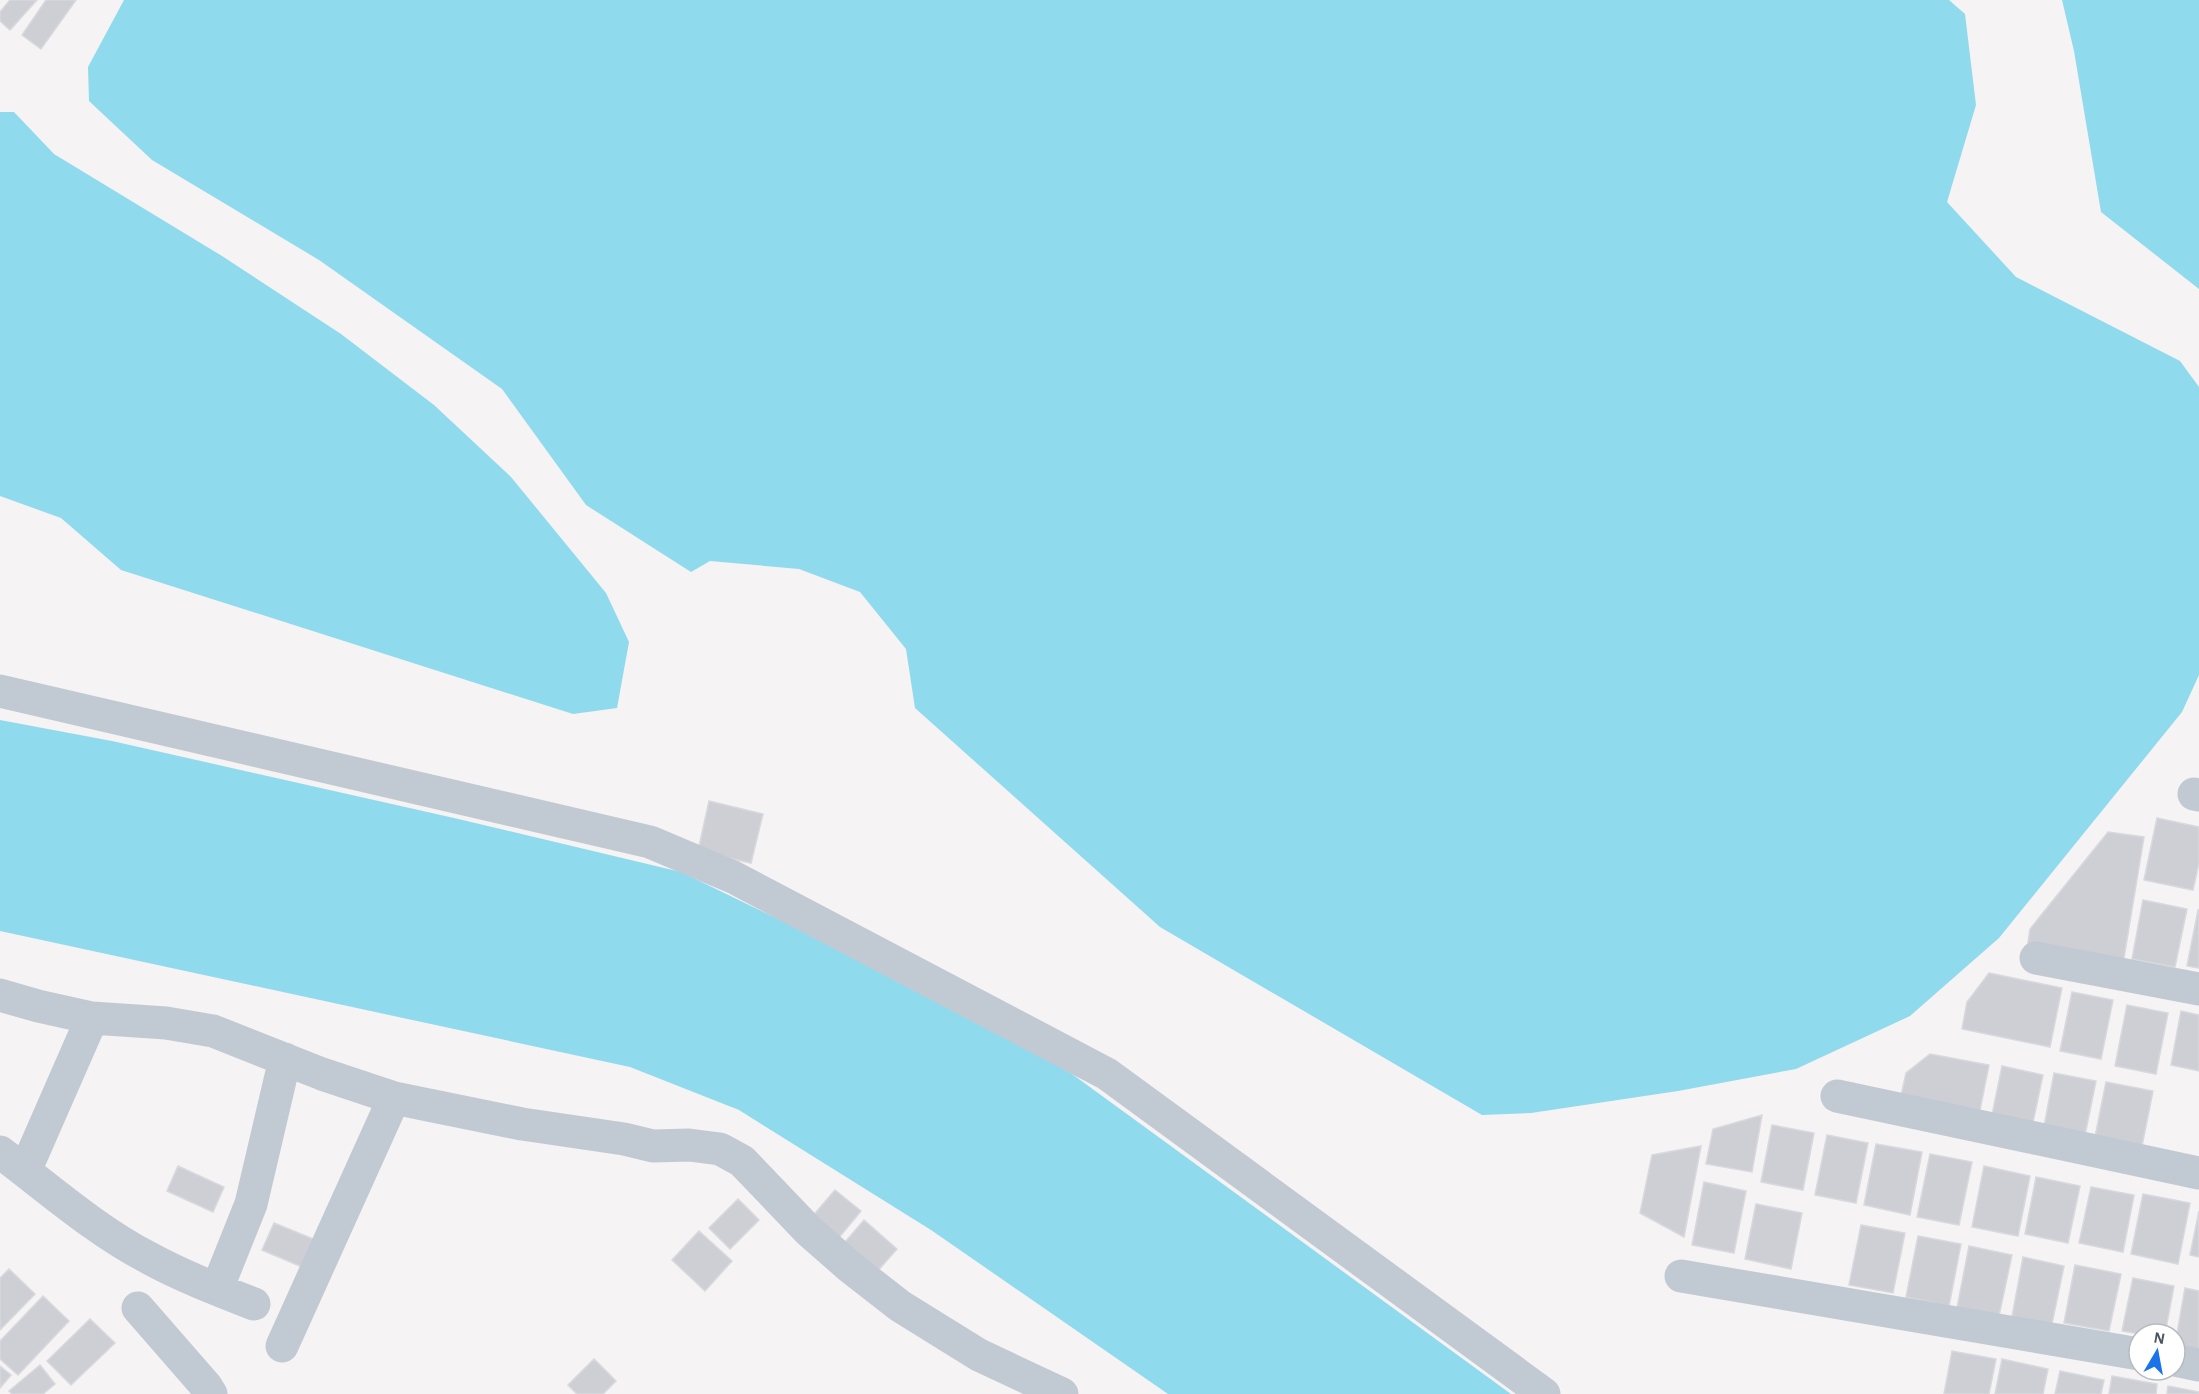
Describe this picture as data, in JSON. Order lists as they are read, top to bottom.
{
  "north": "top"
}
